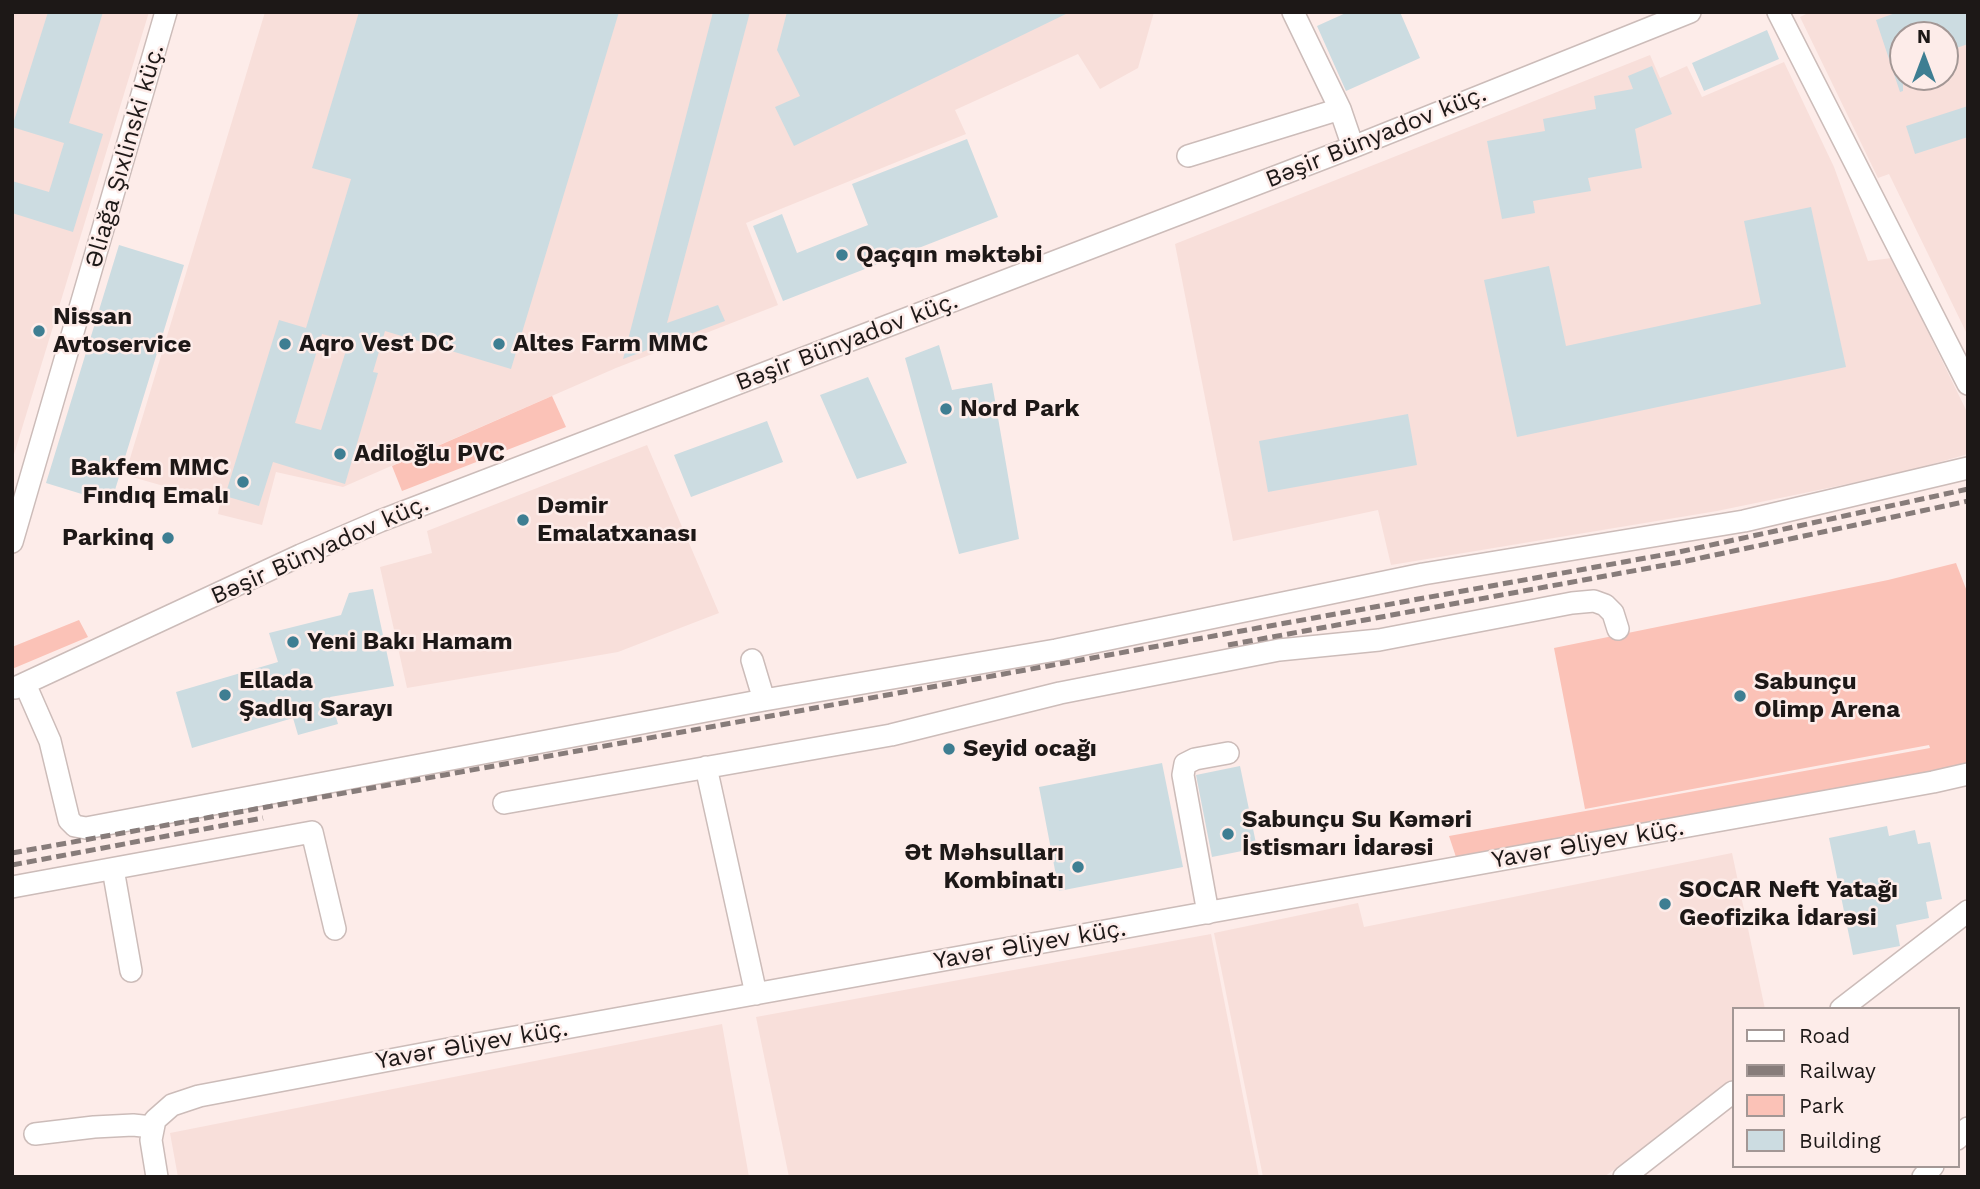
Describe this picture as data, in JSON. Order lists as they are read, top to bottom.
{
  "streets": {
    "street": ["Bəşir Bünyadov küç.", "Əliağa Şıxlinski küç.", "Yavər Əliyev küç."]
  },
  "places": [
    "Qaçqın məktəbi",
    "Nissan Avtoservice",
    "Aqro Vest DC",
    "Altes Farm MMC",
    "Nord Park",
    "Adiloğlu PVC",
    "Bakfem MMC Fındıq Emalı",
    "Dəmir Emalatxanası",
    "Parkinq",
    "Yeni Bakı Hamam",
    "Ellada Şadlıq Sarayı",
    "Sabunçu Olimp Arena",
    "Seyid ocağı",
    "Sabunçu Su Kəməri İstismarı İdarəsi",
    "Ət Məhsulları Kombinatı",
    "SOCAR Neft Yatağı Geofizika İdarəsi"
  ],
  "legend": [
    "Road",
    "Railway",
    "Park",
    "Building"
  ],
  "north": "top"
}
